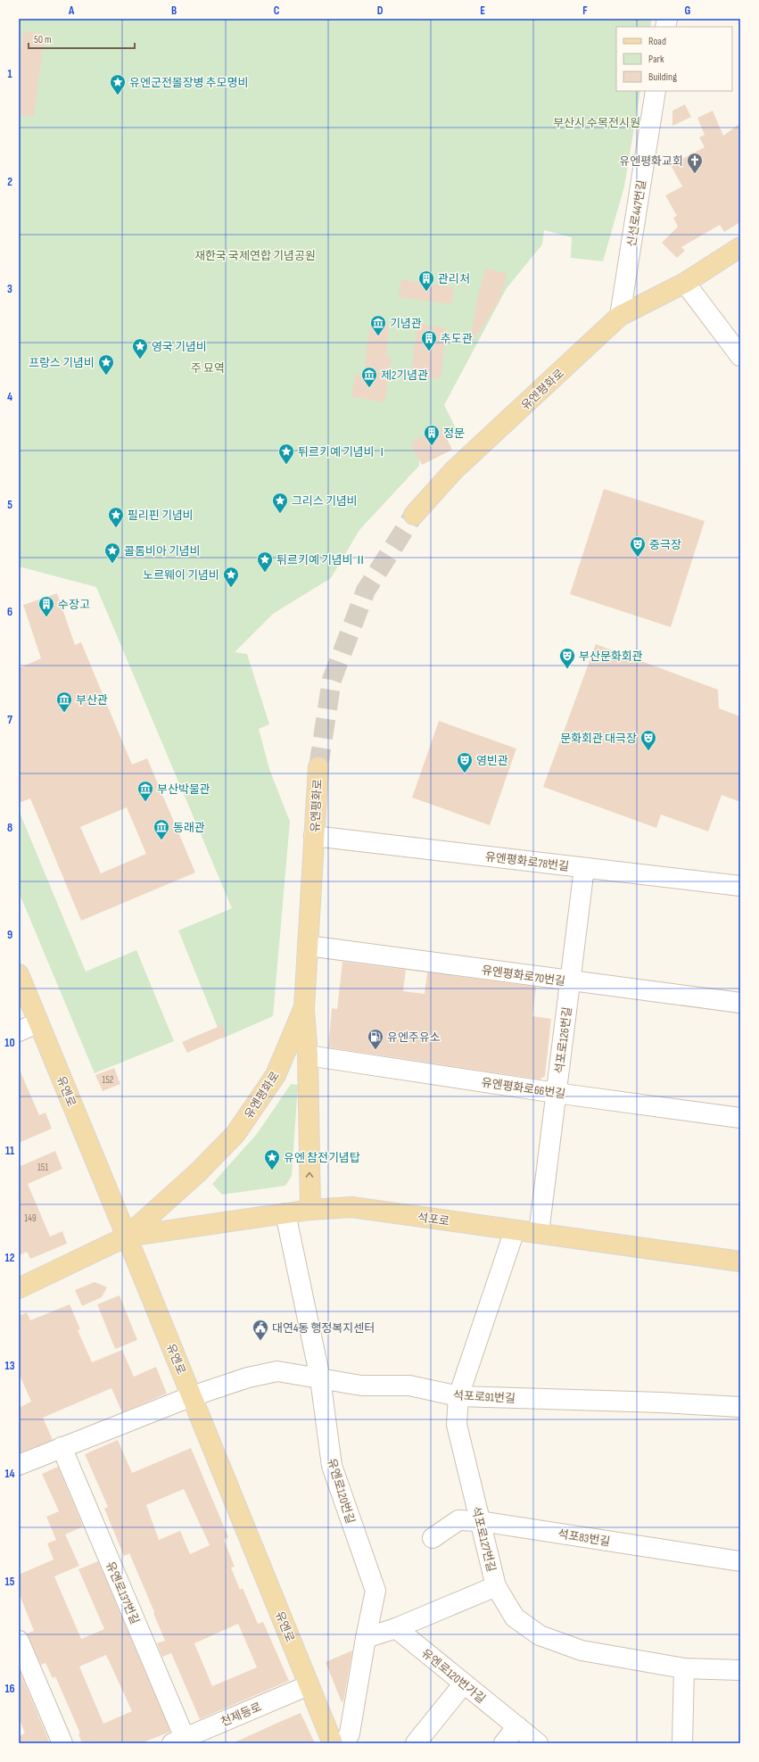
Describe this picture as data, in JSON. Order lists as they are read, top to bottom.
{
  "streets": {
    "main road": ["유엔평화로", "유엔로", "석포로"],
    "street": [
      "신선로447번길",
      "유엔평화로78번길",
      "유엔평화로70번길",
      "석포로126번길",
      "유엔평화로66번길",
      "석포로91번길",
      "유엔로120번길",
      "석포83번길",
      "석포로127번길",
      "유엔로137번길",
      "유엔로120번가길",
      "천제등로"
    ]
  },
  "crossings": [
    ["신선로447번길", "유엔평화로"],
    ["유엔평화로", "유엔평화로78번길"],
    ["유엔평화로", "유엔평화로70번길"],
    ["유엔평화로", "유엔로"],
    ["유엔평화로", "석포로"],
    ["유엔평화로78번길", "석포로126번길"],
    ["유엔평화로70번길", "석포로126번길"],
    ["석포로126번길", "유엔평화로66번길"],
    ["석포로126번길", "석포로"],
    ["유엔로", "석포로"],
    ["유엔로", "석포로91번길"],
    ["유엔로", "천제등로"],
    ["석포로", "유엔로120번길"],
    ["석포로", "석포로127번길"],
    ["석포로91번길", "유엔로120번길"],
    ["석포로91번길", "석포로127번길"],
    ["석포83번길", "석포로127번길"],
    ["유엔로137번길", "천제등로"]
  ],
  "parks": ["부산시 수목전시원", "재한국 국제연합 기념공원", "주 묘역"],
  "places": {
    "place": [
      "유엔군전몰장병 추모명비",
      "영국 기념비",
      "프랑스 기념비",
      "튀르키예 기념비 Ⅰ",
      "그리스 기념비",
      "필리핀 기념비",
      "콜롬비아 기념비",
      "튀르키예 기념비 Ⅱ",
      "노르웨이 기념비",
      "유엔 참전기념탑"
    ],
    "church": ["유엔평화교회"],
    "building": [
      "관리처",
      "추도관",
      "정문",
      "수장고"
    ],
    "museum": [
      "기념관",
      "제2기념관",
      "부산관",
      "부산박물관",
      "동래관"
    ],
    "theatre": [
      "중극장",
      "부산문화회관",
      "문화회관 대극장",
      "영빈관"
    ],
    "fuel station": ["유엔주유소"],
    "public building": ["대연4동 행정복지센터"]
  },
  "house_numbers": ["152", "151", "149"],
  "legend": ["Road", "Park", "Building"],
  "scale_bar": "50 m",
  "grid": {
    "columns": [
      "A",
      "B",
      "C",
      "D",
      "E",
      "F",
      "G"
    ],
    "rows": [
      "1",
      "2",
      "3",
      "4",
      "5",
      "6",
      "7",
      "8",
      "9",
      "10",
      "11",
      "12",
      "13",
      "14",
      "15",
      "16"
    ]
  }
}
